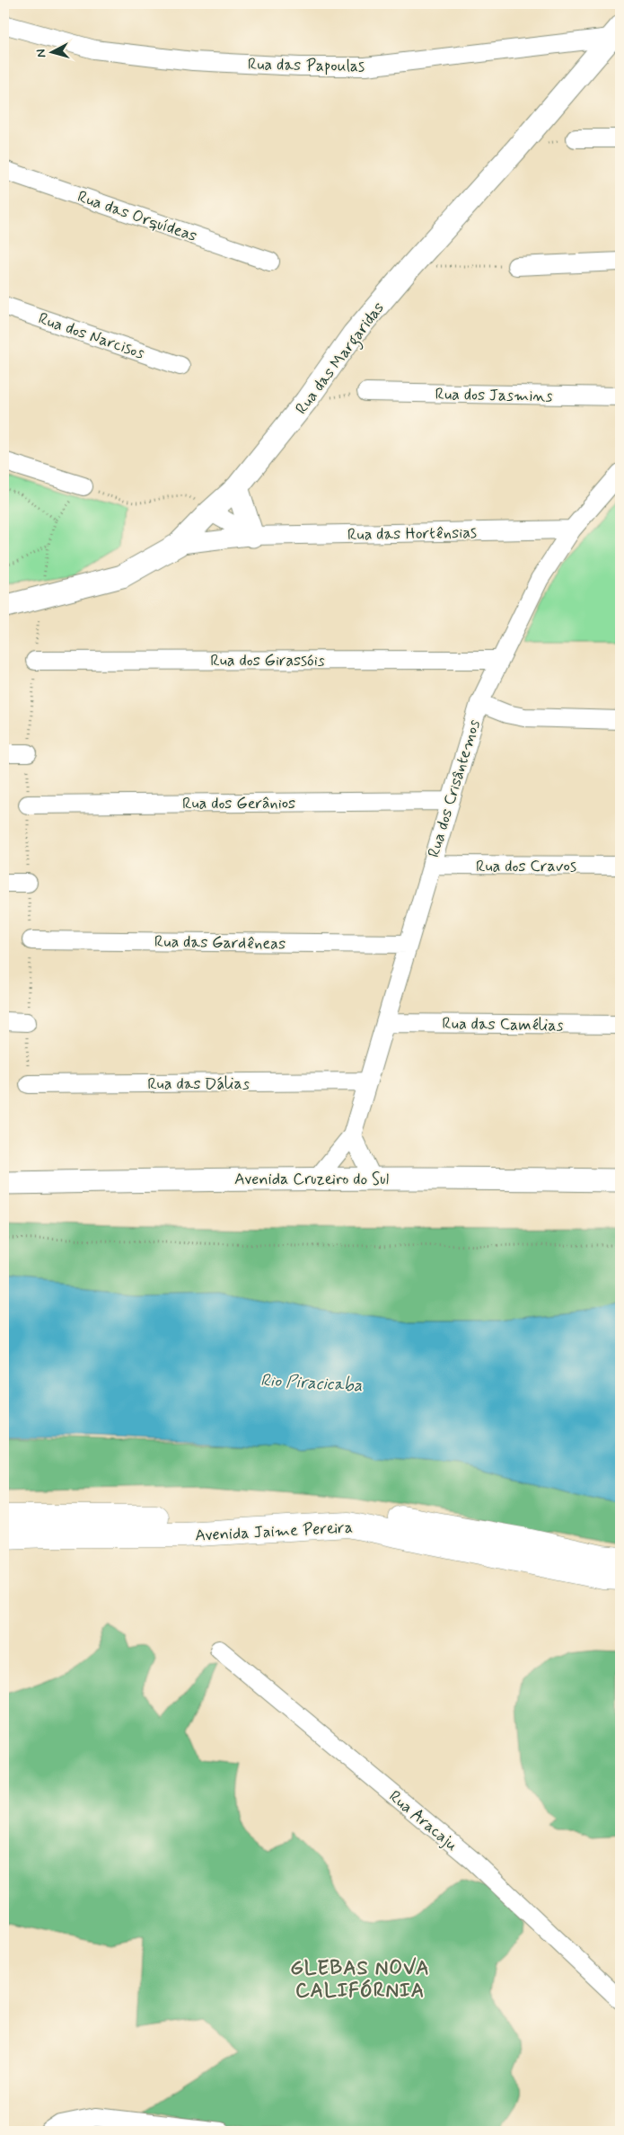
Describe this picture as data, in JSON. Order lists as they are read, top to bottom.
{
  "streets": {
    "main road": ["Avenida Jaime Pereira"],
    "street": [
      "Rua das Papoulas",
      "Rua das Orquídeas",
      "Rua dos Narcisos",
      "Rua das Margaridas",
      "Rua dos Jasmins",
      "Rua das Hortênsias",
      "Rua dos Girassóis",
      "Rua dos Crisântemos",
      "Rua dos Gerânios",
      "Rua dos Cravos",
      "Rua das Gardêneas",
      "Rua das Camélias",
      "Rua das Dálias",
      "Avenida Cruzeiro do Sul",
      "Rua Aracaju"
    ]
  },
  "crossings": [
    ["Rua das Papoulas", "Rua das Margaridas"],
    ["Rua das Margaridas", "Rua das Hortênsias"],
    ["Rua das Hortênsias", "Rua dos Crisântemos"],
    ["Rua dos Girassóis", "Rua dos Crisântemos"],
    ["Rua dos Crisântemos", "Rua dos Gerânios"],
    ["Rua dos Crisântemos", "Rua dos Cravos"],
    ["Rua dos Crisântemos", "Rua das Gardêneas"],
    ["Rua dos Crisântemos", "Rua das Camélias"],
    ["Rua dos Crisântemos", "Rua das Dálias"],
    ["Rua dos Crisântemos", "Avenida Cruzeiro do Sul"]
  ],
  "districts": ["GLEBAS NOVA CALIFÓRNIA"],
  "water": ["Rio Piracicaba"],
  "north": "left"
}
